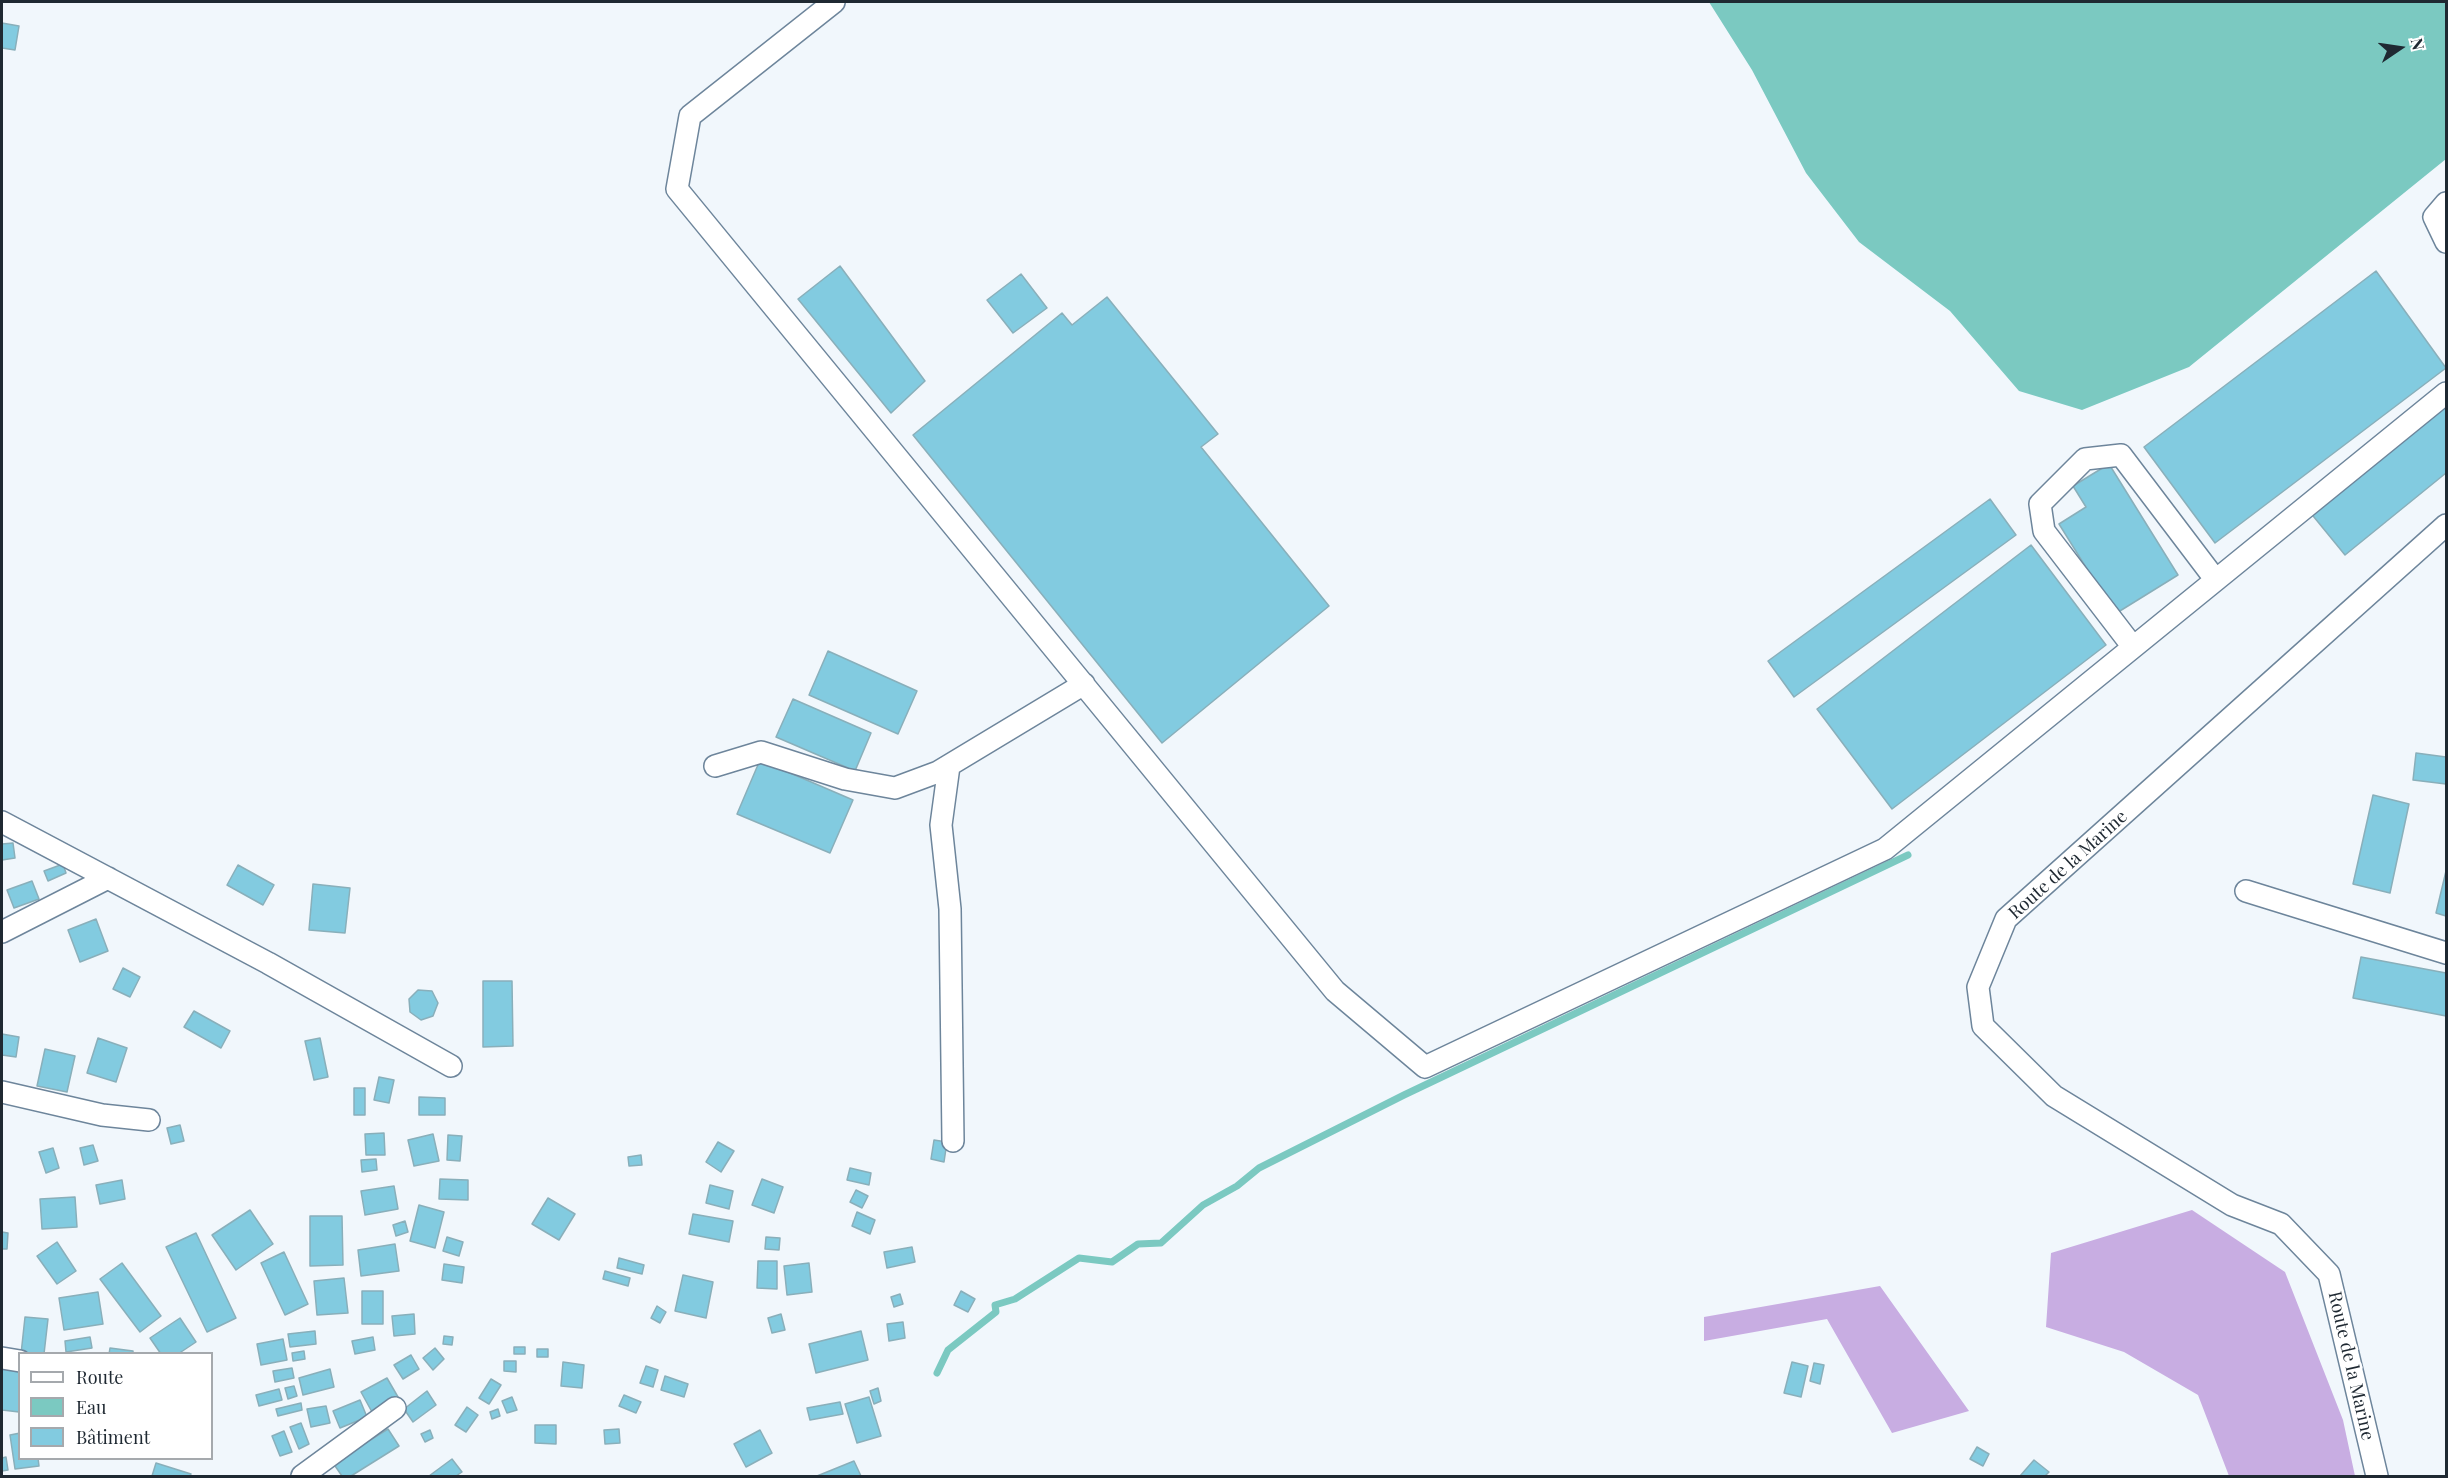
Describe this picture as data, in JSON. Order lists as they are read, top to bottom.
{
  "streets": {
    "street": ["Route de la Marine"]
  },
  "legend": ["Route", "Eau", "Bâtiment"],
  "north": "right"
}
